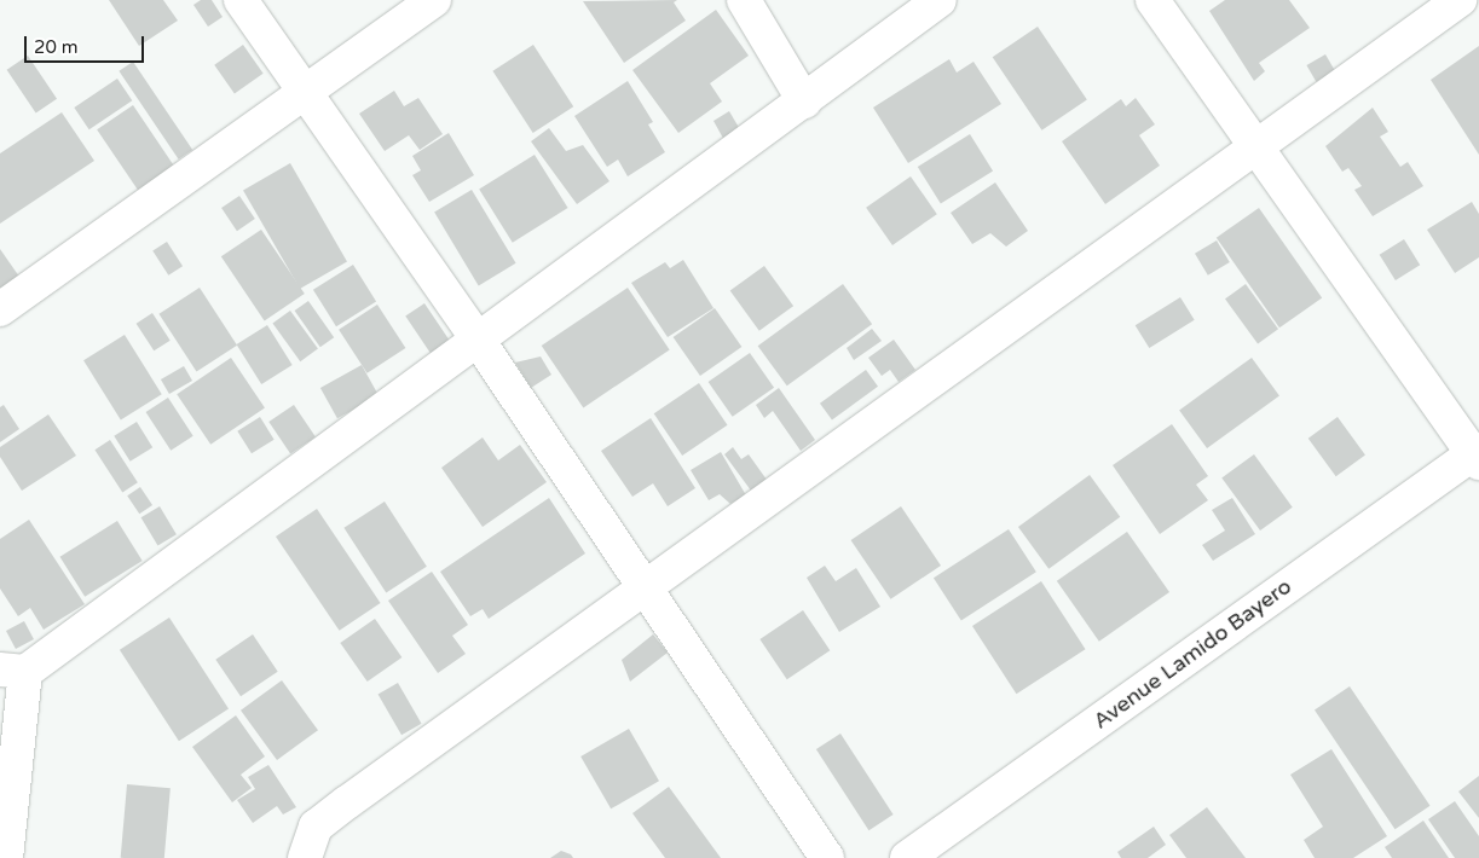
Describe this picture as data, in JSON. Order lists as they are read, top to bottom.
{
  "streets": {
    "street": ["Avenue Lamido Bayero"]
  },
  "scale_bar": "20 m"
}
